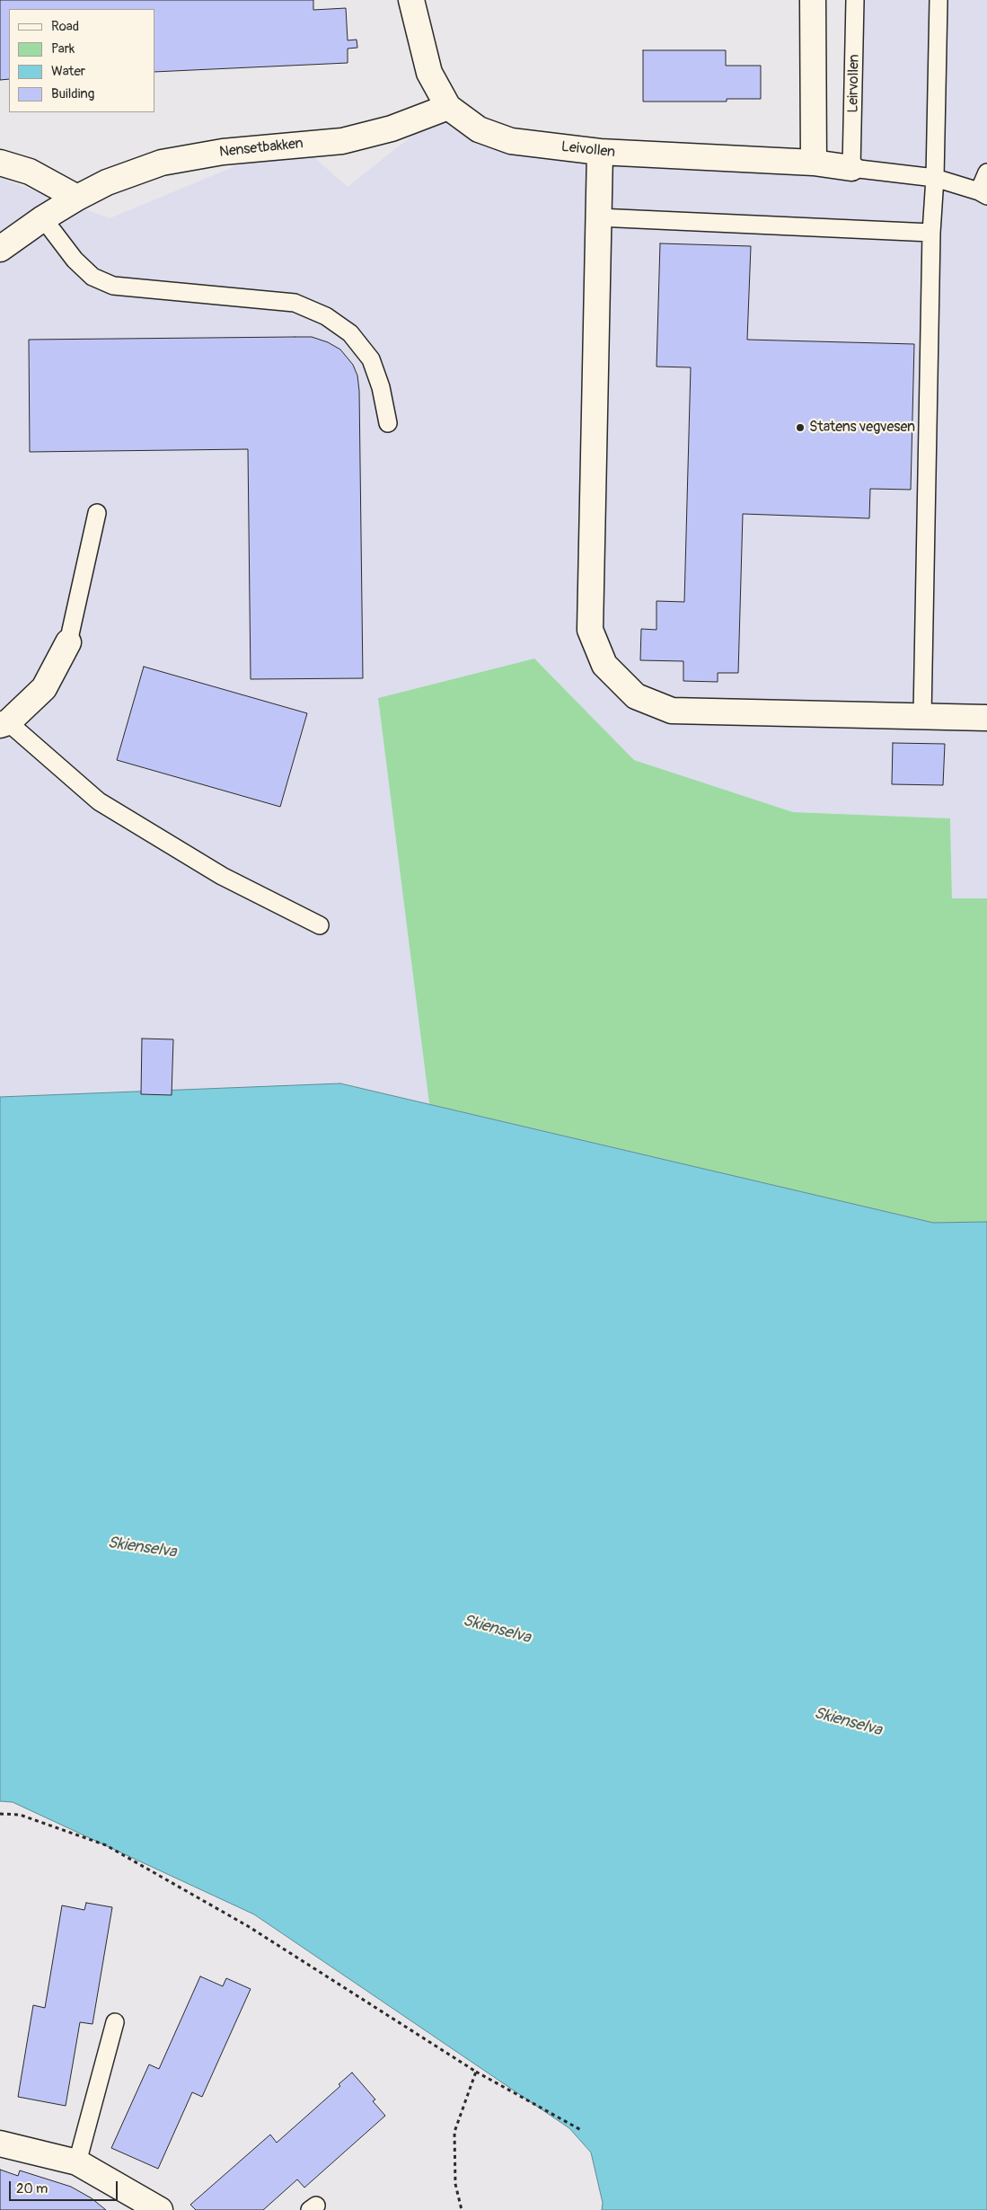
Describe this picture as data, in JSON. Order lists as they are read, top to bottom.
{
  "streets": {
    "street": ["Nensetbakken", "Leivollen"],
    "lane": ["Leirvollen"]
  },
  "crossings": [
    ["Leirvollen", "Leivollen"],
    ["Nensetbakken", "Leivollen"]
  ],
  "water": ["Skienselva"],
  "places": ["Statens vegvesen"],
  "legend": [
    "Road",
    "Park",
    "Water",
    "Building"
  ],
  "scale_bar": "20 m"
}
